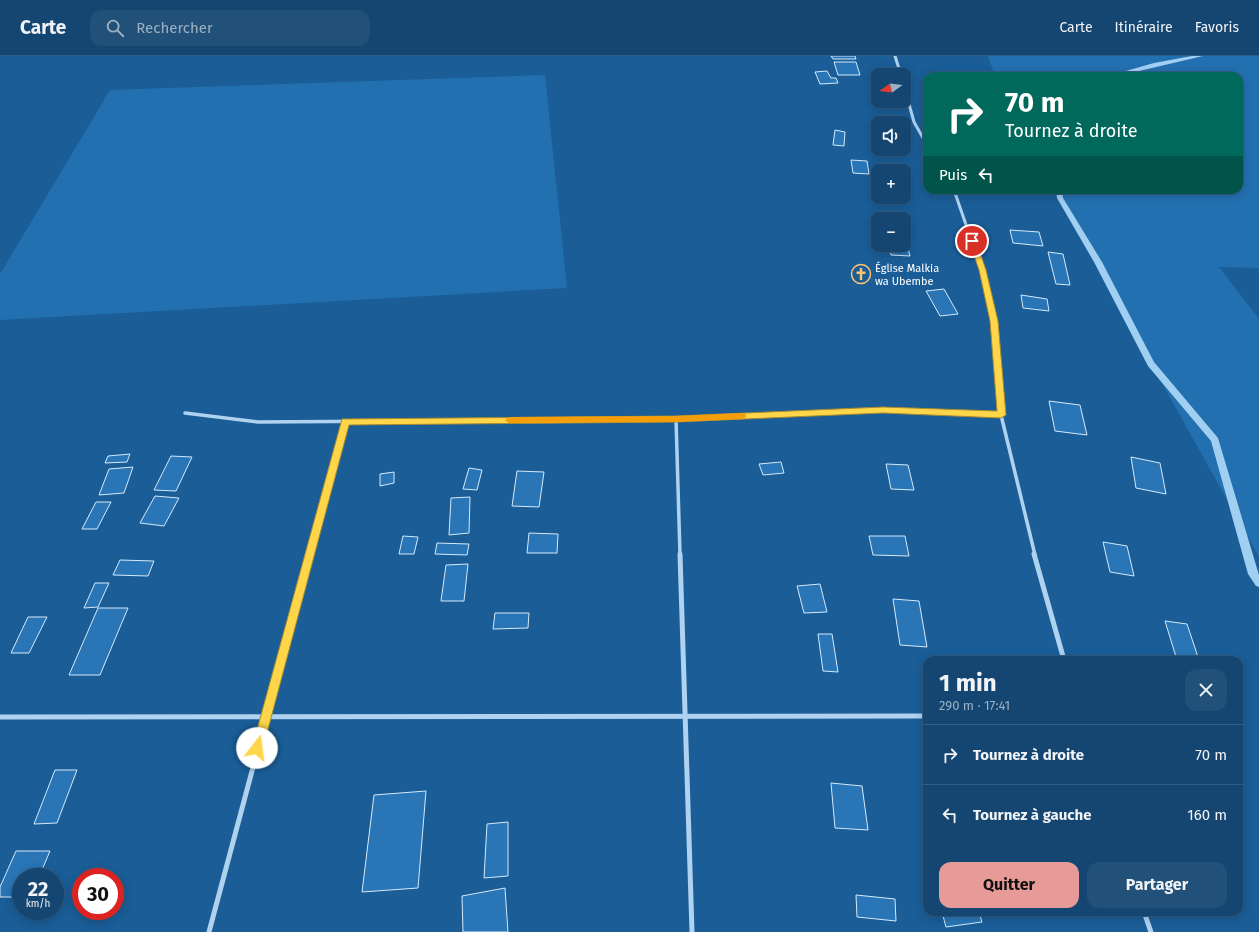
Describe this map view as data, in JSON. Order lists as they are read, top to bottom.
{
  "places": {
    "church": ["Église Malkia wa Ubembe"]
  },
  "north": "left",
  "page": {
    "header": "Carte",
    "search": "Rechercher",
    "nav": ["Carte", "Itinéraire", "Favoris"],
    "map_buttons": ["+", "−"],
    "turn": ["70 m", "Tournez à droite"],
    "then": "Puis",
    "heading": ["1 min", "290 m · 17:41"],
    "list": [
      {
        "name": "Tournez à droite",
        "value": "70 m"
      },
      {
        "name": "Tournez à gauche",
        "value": "160 m"
      }
    ],
    "buttons": ["Quitter", "Partager"],
    "speed": "22 km/h",
    "limit": "30"
  }
}
